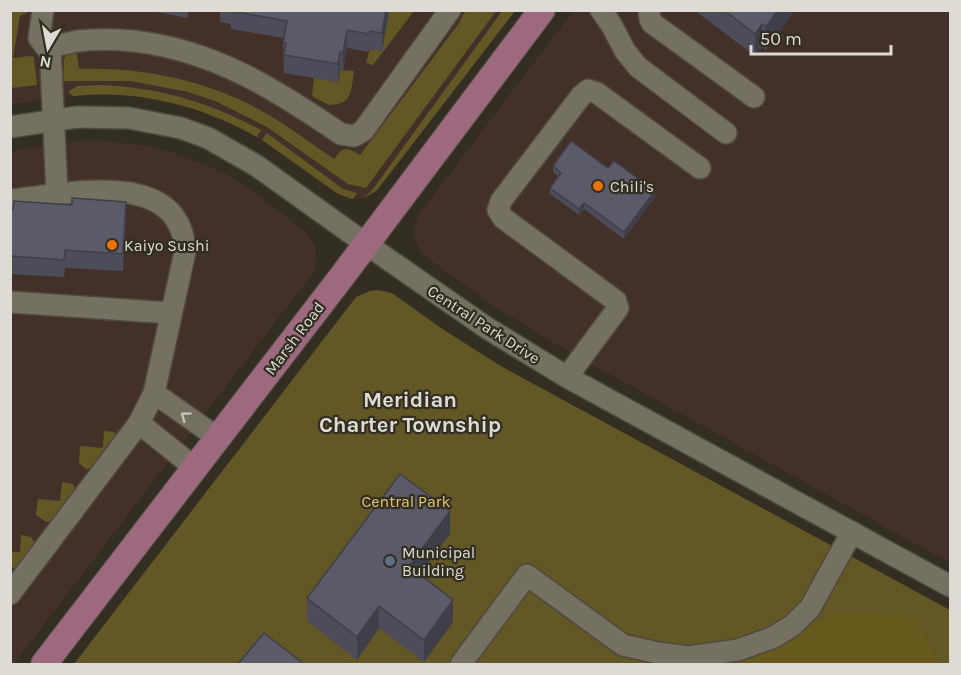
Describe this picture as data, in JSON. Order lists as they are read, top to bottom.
{
  "streets": {
    "main road": ["Marsh Road"],
    "street": ["Central Park Drive"]
  },
  "crossings": [
    ["Central Park Drive", "Marsh Road"]
  ],
  "districts": ["Meridian Charter Township"],
  "parks": ["Central Park"],
  "places": ["Chili's", "Kaiyo Sushi", "Municipal Building"],
  "scale_bar": "50 m",
  "north": "bottom"
}
